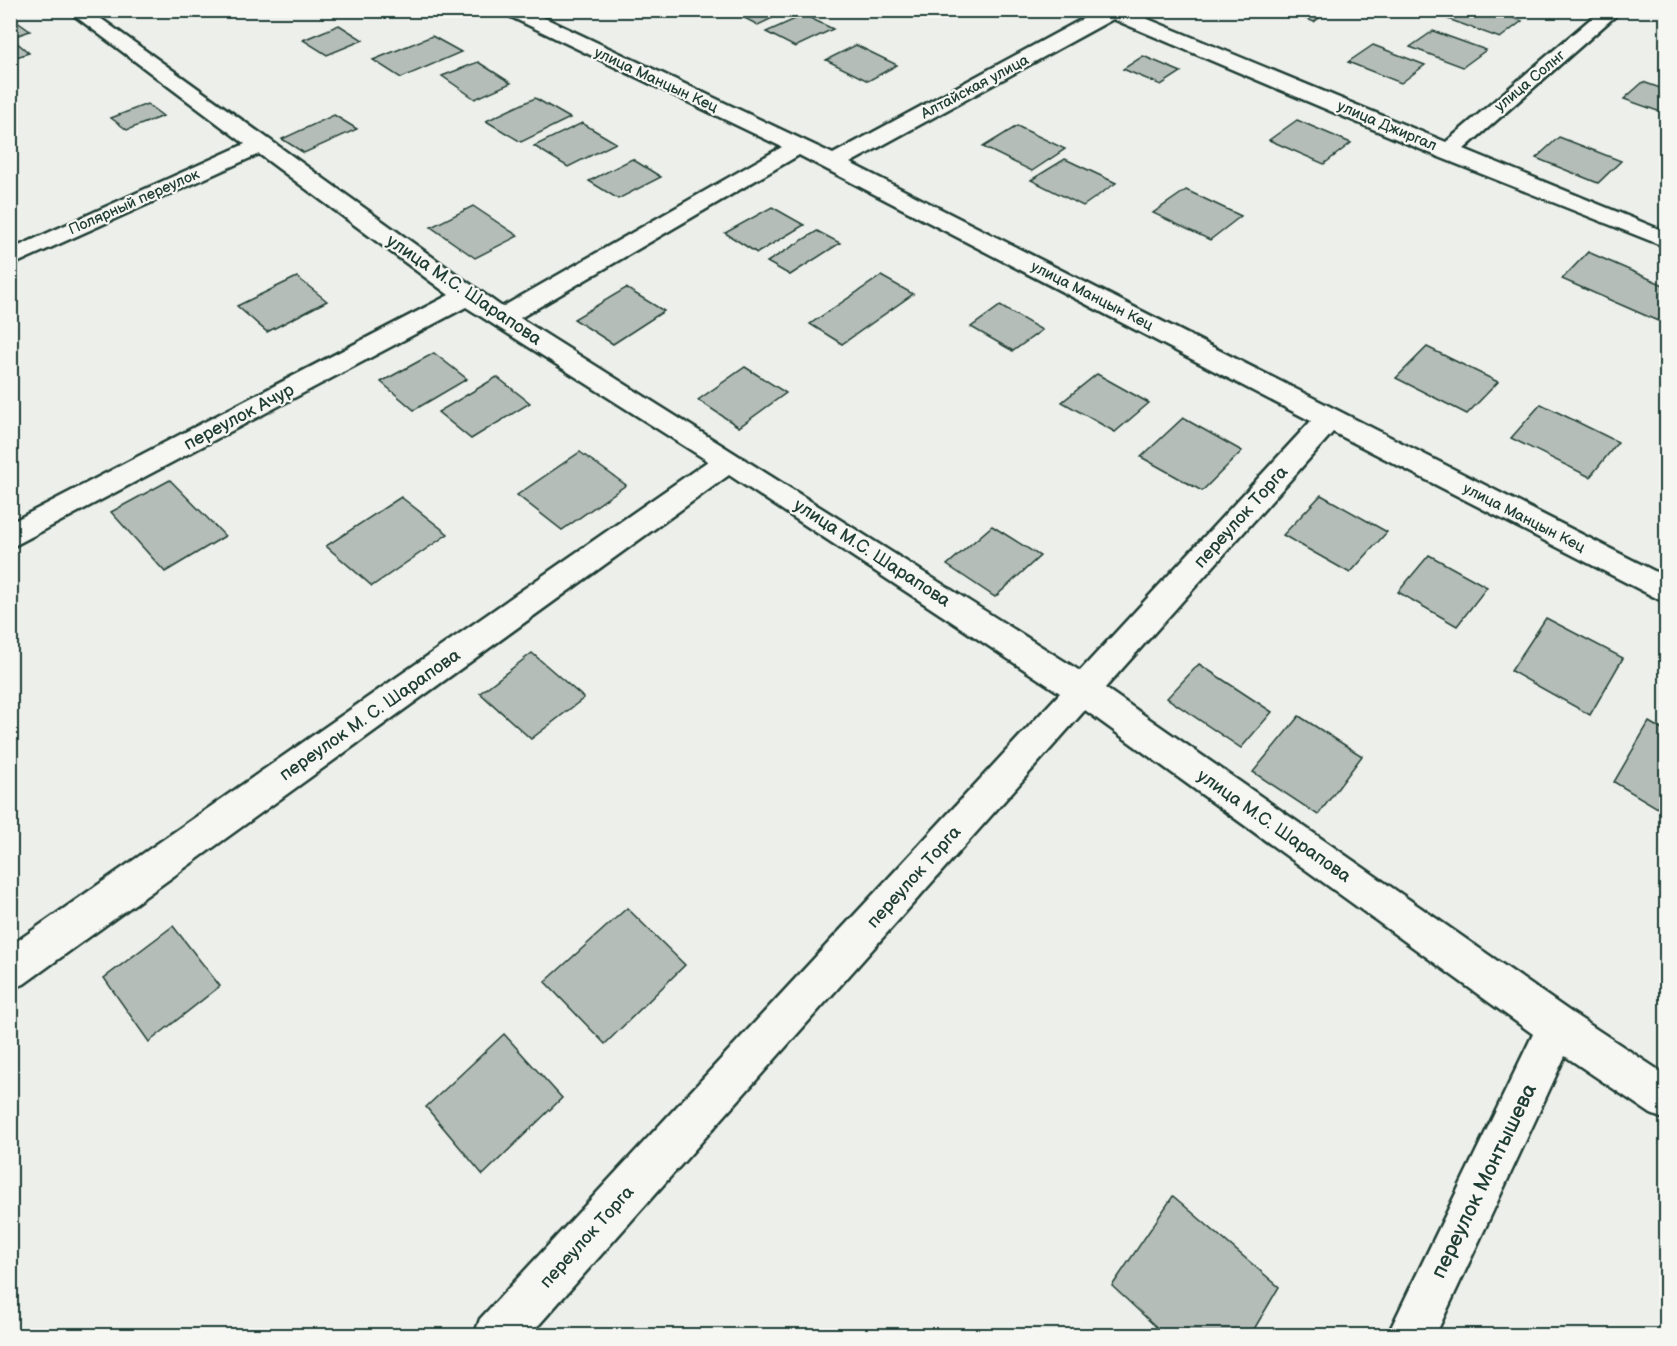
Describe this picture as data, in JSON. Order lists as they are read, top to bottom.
{
  "streets": {
    "street": [
      "улица Манцын Кец",
      "улица Солнг",
      "Алтайская улица",
      "улица Джиргал",
      "Полярный переулок",
      "улица М.С. Шарапова",
      "переулок Ачур",
      "переулок Торга",
      "переулок М. С. Шарапова",
      "переулок Монтышева"
    ]
  },
  "crossings": [
    ["улица Манцын Кец", "Алтайская улица"],
    ["улица Манцын Кец", "переулок Торга"],
    ["улица Солнг", "улица Джиргал"],
    ["Алтайская улица", "улица Джиргал"],
    ["Полярный переулок", "улица М.С. Шарапова"],
    ["улица М.С. Шарапова", "переулок Ачур"],
    ["улица М.С. Шарапова", "переулок Торга"],
    ["улица М.С. Шарапова", "переулок М. С. Шарапова"],
    ["улица М.С. Шарапова", "переулок Монтышева"]
  ]
}
